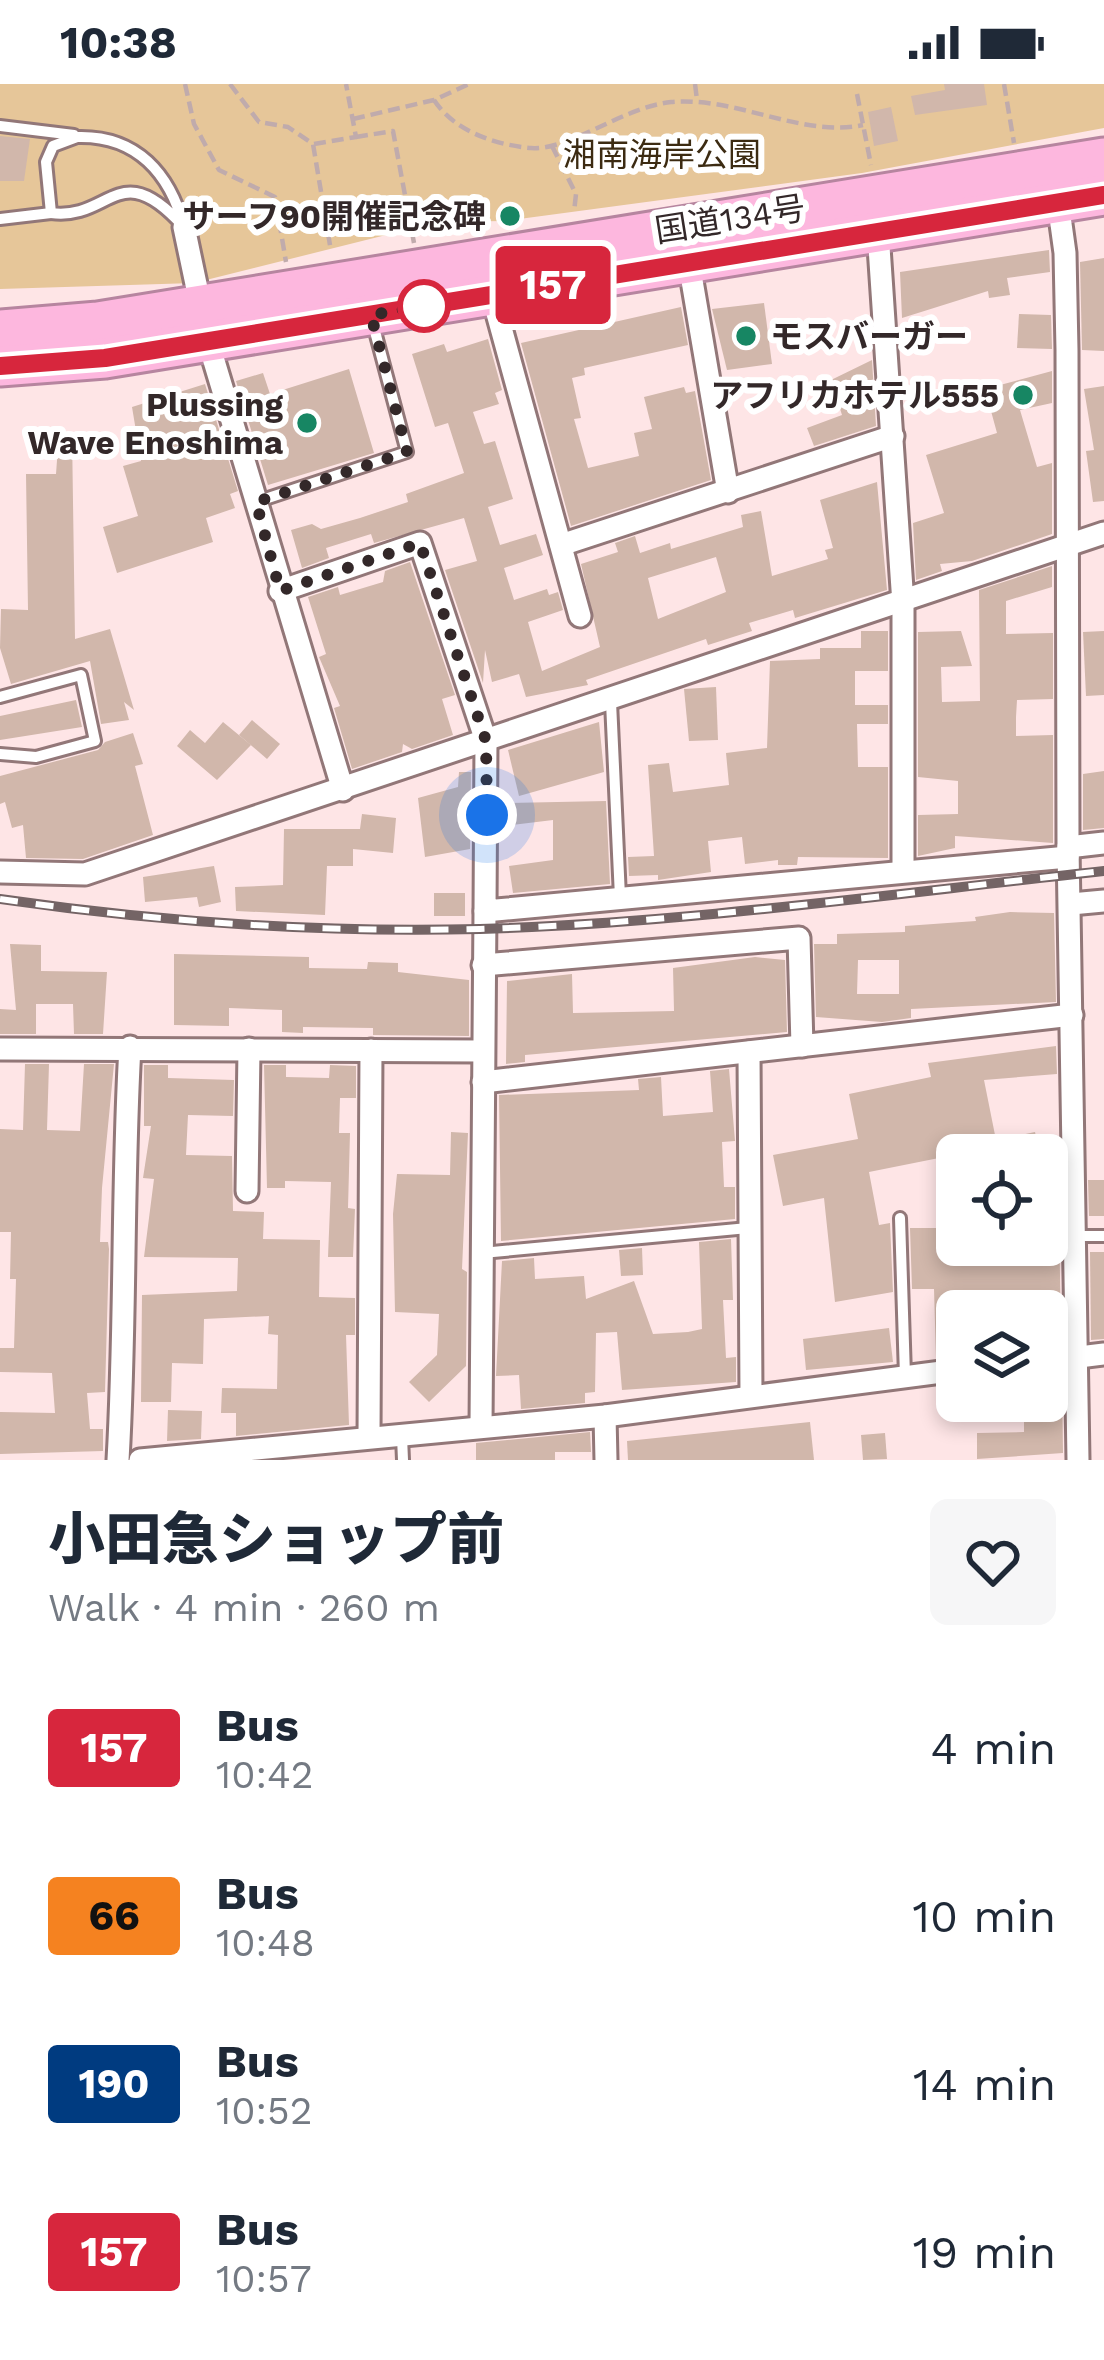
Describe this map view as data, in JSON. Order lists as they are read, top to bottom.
{
  "streets": {
    "highway": ["国道134号"]
  },
  "parks": ["湘南海岸公園"],
  "places": [
    "サーフ90開催記念碑",
    "モスバーガー",
    "アフリカホテル555",
    "Plussing Wave Enoshima"
  ],
  "lines": ["bus line 157"],
  "page": {
    "status": "10:38",
    "on_map": "157",
    "heading": ["小田急ショップ前", "Walk · 4 min · 260 m"],
    "list": [
      {
        "mark": "157",
        "name": "Bus",
        "note": "10:42",
        "value": "4 min"
      },
      {
        "mark": "66",
        "name": "Bus",
        "note": "10:48",
        "value": "10 min"
      },
      {
        "mark": "190",
        "name": "Bus",
        "note": "10:52",
        "value": "14 min"
      },
      {
        "mark": "157",
        "name": "Bus",
        "note": "10:57",
        "value": "19 min"
      }
    ]
  }
}
